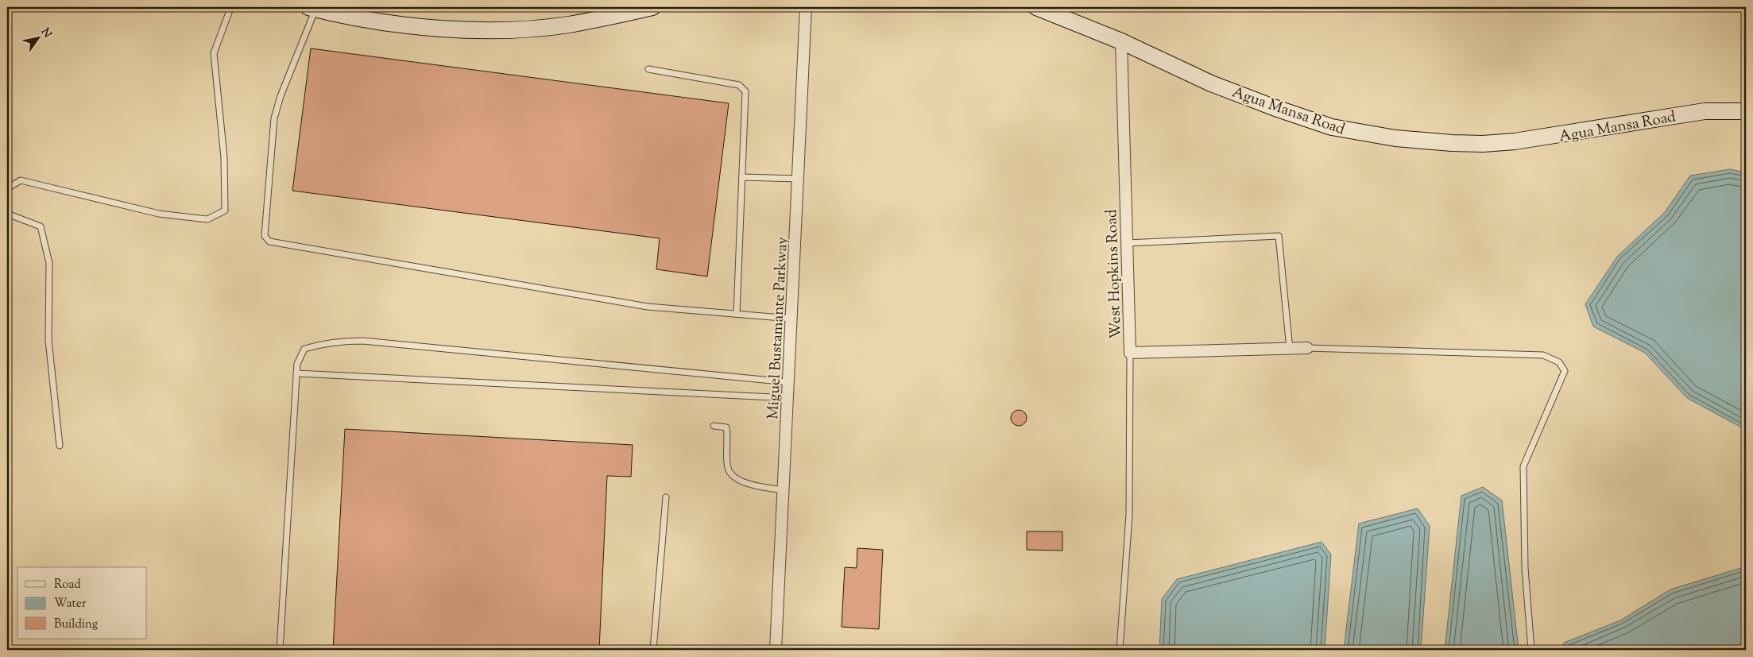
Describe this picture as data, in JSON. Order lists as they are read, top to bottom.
{
  "streets": {
    "main road": ["Agua Mansa Road"],
    "street": ["West Hopkins Road", "Miguel Bustamante Parkway"]
  },
  "crossings": [
    ["Agua Mansa Road", "West Hopkins Road"]
  ],
  "legend": ["Road", "Water", "Building"],
  "north": "top right"
}
